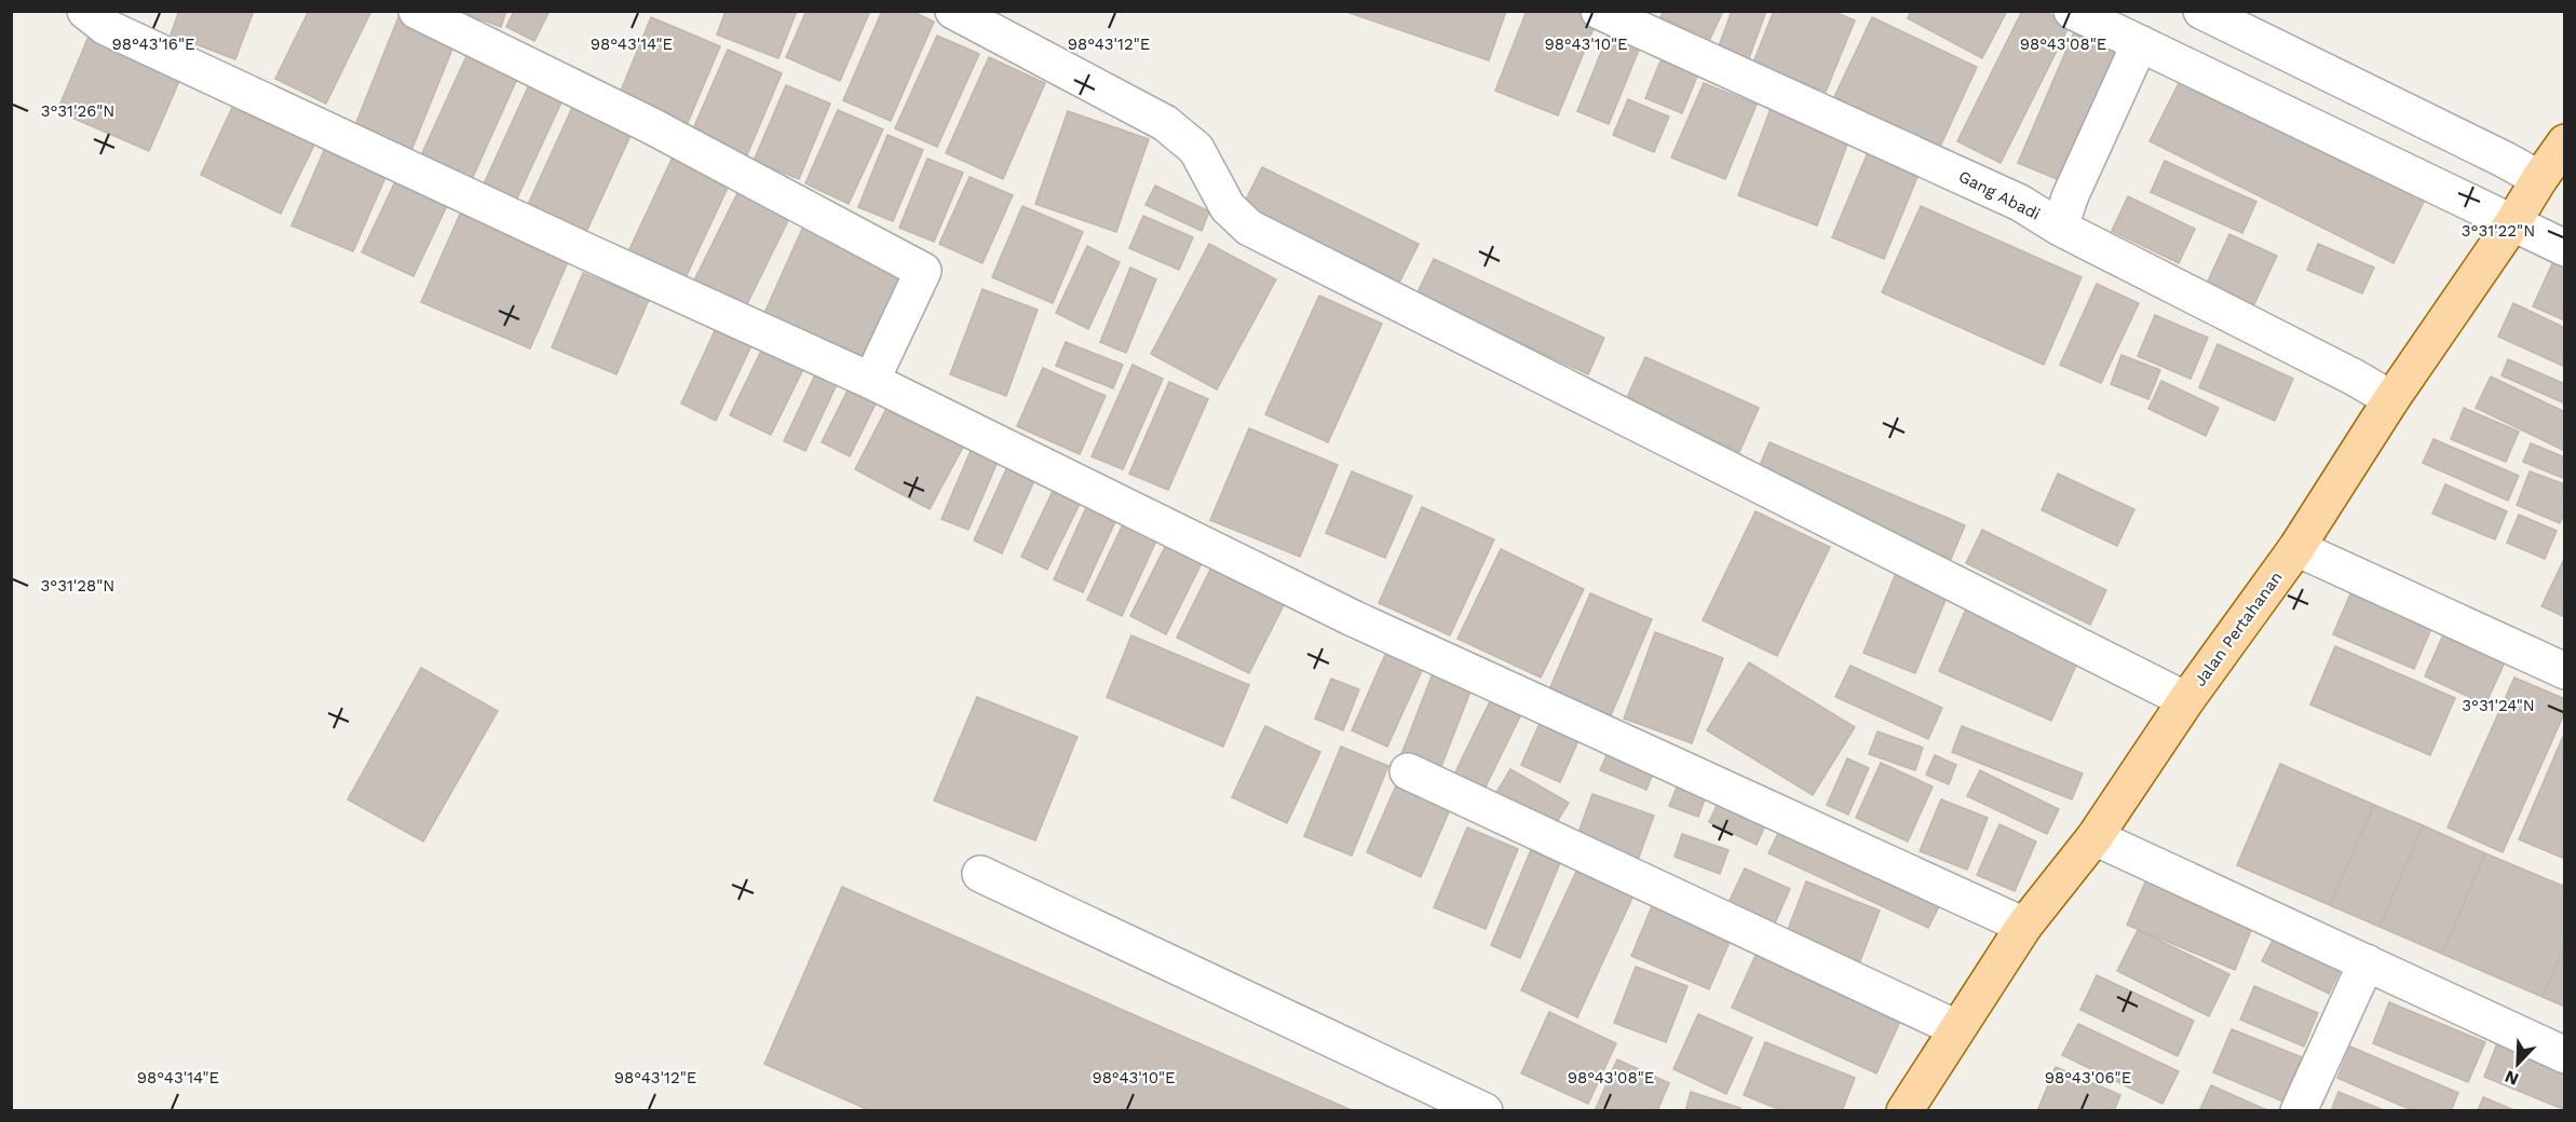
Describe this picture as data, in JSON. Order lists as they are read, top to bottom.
{
  "streets": {
    "main road": ["Jalan Pertahanan"],
    "street": ["Gang Abadi"]
  },
  "crossings": [
    ["Gang Abadi", "Jalan Pertahanan"]
  ],
  "north": "bottom left",
  "coordinates": [
    "98°43'16\"E",
    "98°43'08\"E",
    "98°43'14\"E",
    "98°43'12\"E",
    "98°43'10\"E",
    "3°31'26\"N",
    "3°31'22\"N",
    "3°31'28\"N",
    "3°31'24\"N",
    "98°43'06\"E"
  ]
}
